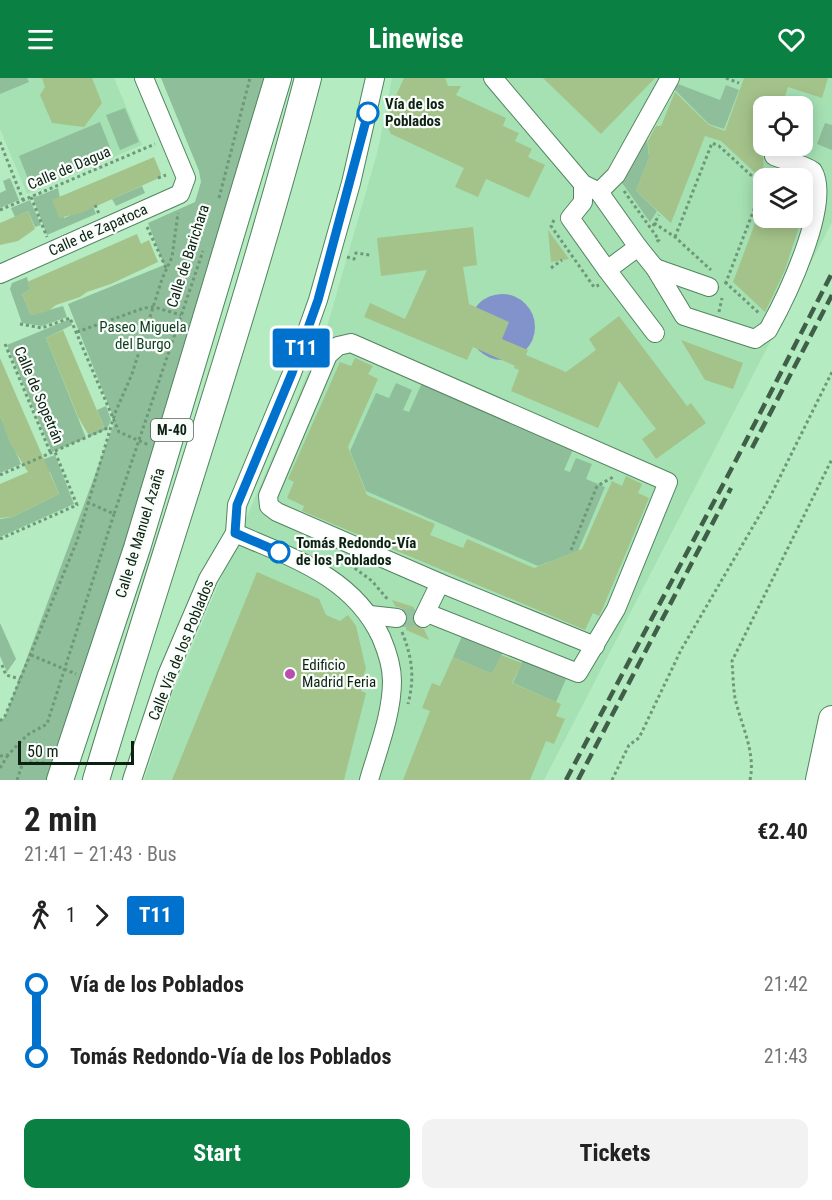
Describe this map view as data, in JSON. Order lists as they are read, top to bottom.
{
  "streets": {
    "highway": ["M-40", "Calle de Manuel Azaña"],
    "street": ["Calle de Zapatoca", "Calle Vía de los Poblados"],
    "path": ["Calle de Dagua", "Calle de Barichara", "Calle de Sopetrán"]
  },
  "parks": ["Paseo Miguela del Burgo"],
  "places": ["Vía de los Poblados", "Tomás Redondo-Vía de los Poblados", "Edificio Madrid Feria"],
  "lines": ["bus line T11"],
  "scale_bar": "50 m",
  "page": {
    "header": "Linewise",
    "on_map": "T11",
    "scale": "50 m",
    "heading": ["2 min", "21:41 – 21:43 · Bus", "€2.40"],
    "legs": ["1", "T11"],
    "list": [
      {
        "name": "Vía de los Poblados",
        "value": "21:42"
      },
      {
        "name": "Tomás Redondo-Vía de los Poblados",
        "value": "21:43"
      }
    ],
    "buttons": ["Start", "Tickets"]
  }
}
